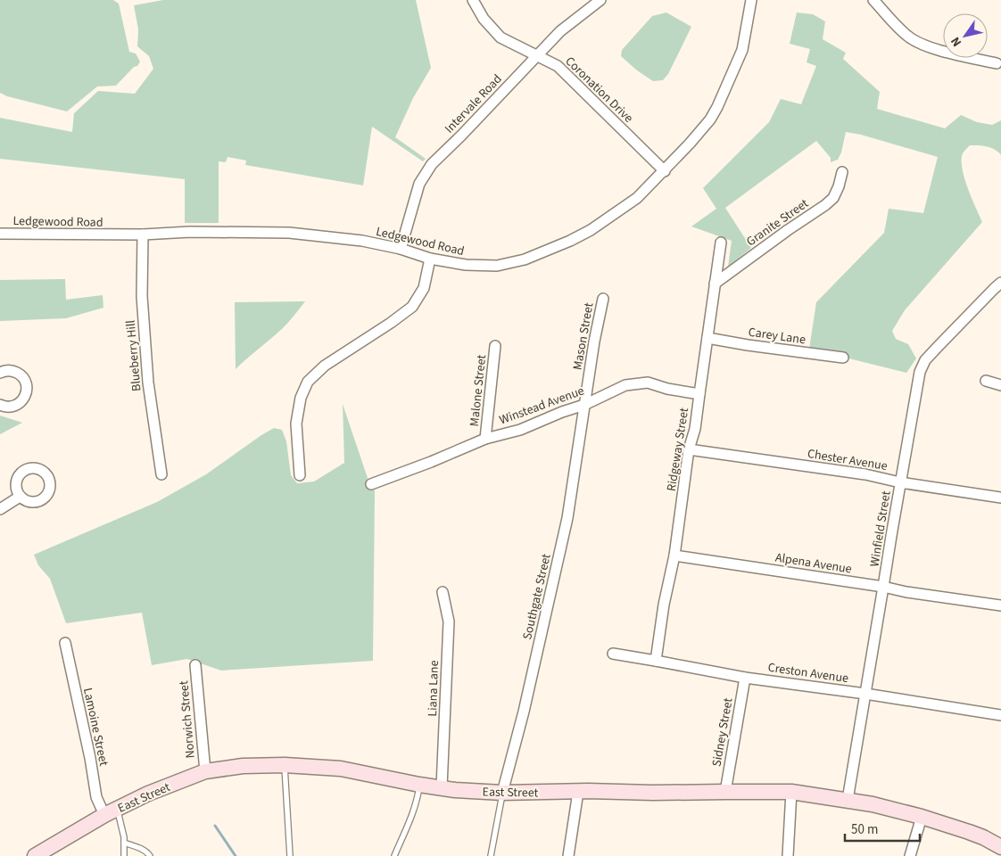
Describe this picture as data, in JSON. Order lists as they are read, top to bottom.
{
  "streets": {
    "main road": ["East Street"],
    "street": [
      "Coronation Drive",
      "Intervale Road",
      "Ledgewood Road",
      "Granite Street",
      "Carey Lane",
      "Mason Street",
      "Blueberry Hill",
      "Malone Street",
      "Winstead Avenue",
      "Ridgeway Street",
      "Chester Avenue",
      "Winfield Street",
      "Alpena Avenue",
      "Southgate Street",
      "Creston Avenue",
      "Liana Lane",
      "Norwich Street",
      "Lamoine Street",
      "Sidney Street"
    ]
  },
  "crossings": [
    ["Coronation Drive", "Intervale Road"],
    ["Coronation Drive", "Ledgewood Road"],
    ["Intervale Road", "Ledgewood Road"],
    ["Ledgewood Road", "Blueberry Hill"],
    ["Granite Street", "Ridgeway Street"],
    ["Carey Lane", "Ridgeway Street"],
    ["Mason Street", "Winstead Avenue"],
    ["Mason Street", "Southgate Street"],
    ["Malone Street", "Winstead Avenue"],
    ["Winstead Avenue", "Ridgeway Street"],
    ["Winstead Avenue", "Southgate Street"],
    ["Ridgeway Street", "Chester Avenue"],
    ["Ridgeway Street", "Alpena Avenue"],
    ["Ridgeway Street", "Creston Avenue"],
    ["Chester Avenue", "Winfield Street"],
    ["Winfield Street", "Alpena Avenue"],
    ["Winfield Street", "Creston Avenue"],
    ["Winfield Street", "East Street"],
    ["Southgate Street", "East Street"],
    ["Creston Avenue", "Sidney Street"],
    ["Liana Lane", "East Street"],
    ["Norwich Street", "East Street"],
    ["Lamoine Street", "East Street"],
    ["Sidney Street", "East Street"]
  ],
  "scale_bar": "50 m",
  "north": "bottom left"
}
